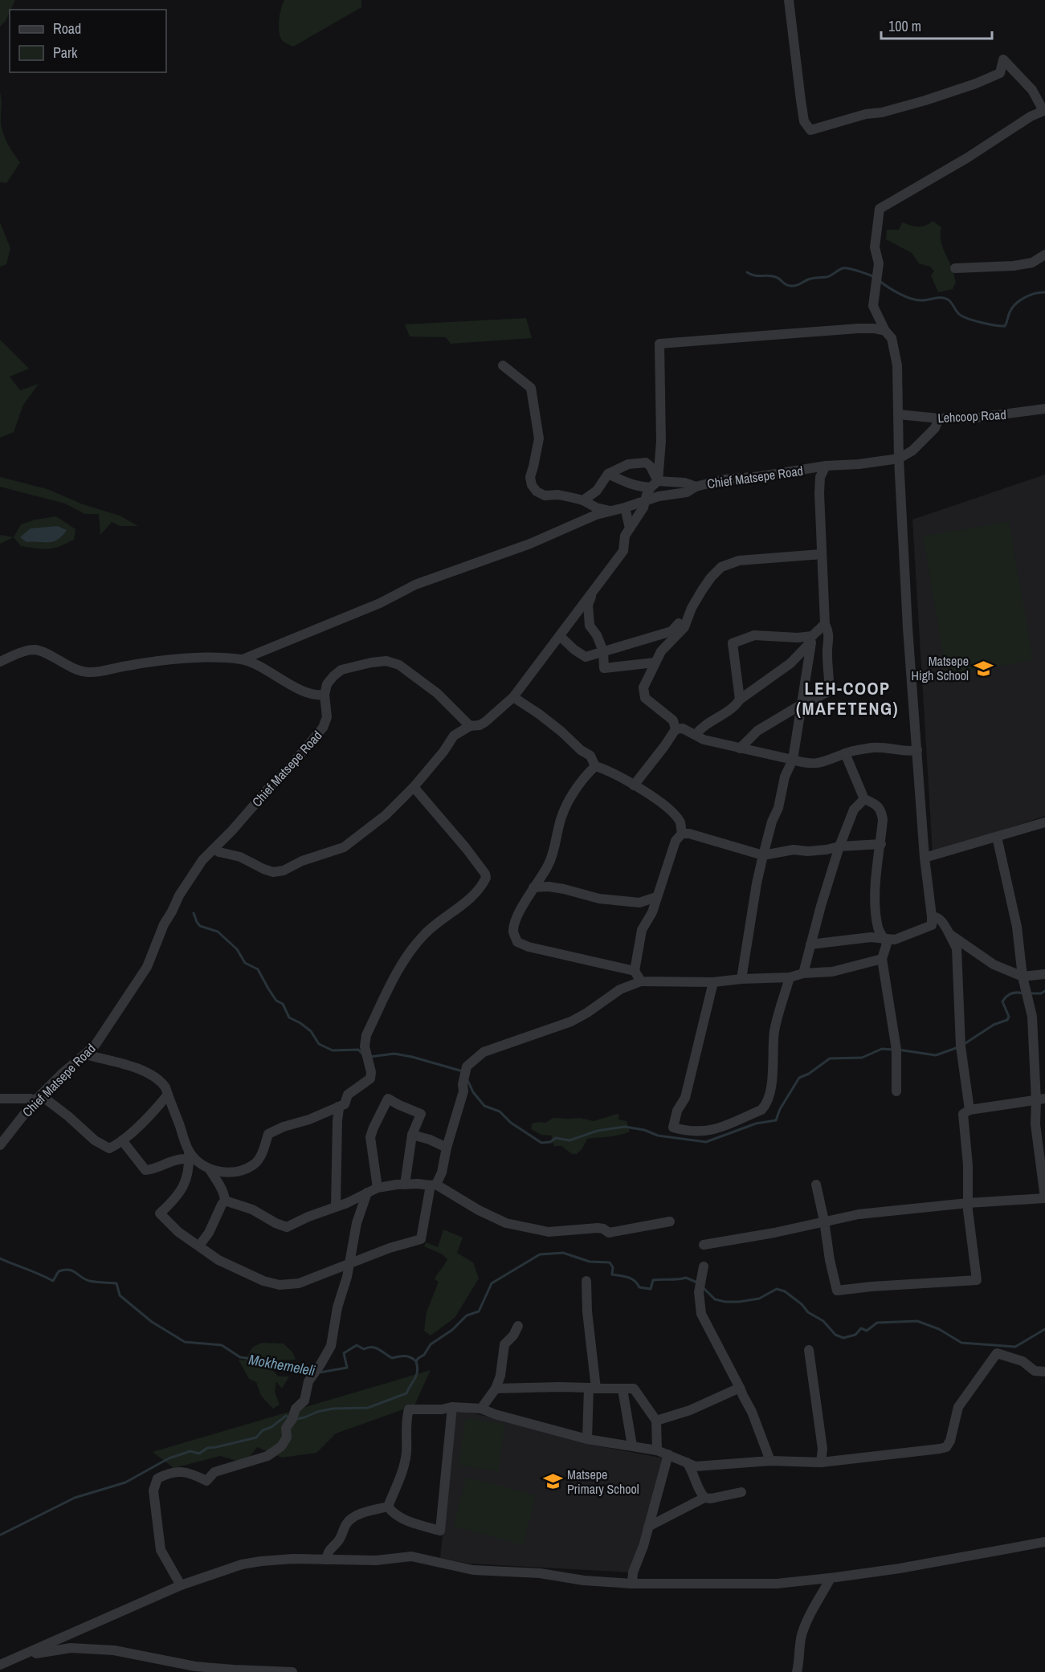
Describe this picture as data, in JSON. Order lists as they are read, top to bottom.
{
  "streets": {
    "street": ["Lehcoop Road", "Chief Matsepe Road"]
  },
  "districts": ["LEH-COOP (MAFETENG)"],
  "water": ["Mokhemeleli"],
  "places": {
    "school or university": ["Matsepe High School", "Matsepe Primary School"]
  },
  "legend": ["Road", "Park"],
  "scale_bar": "100 m"
}
